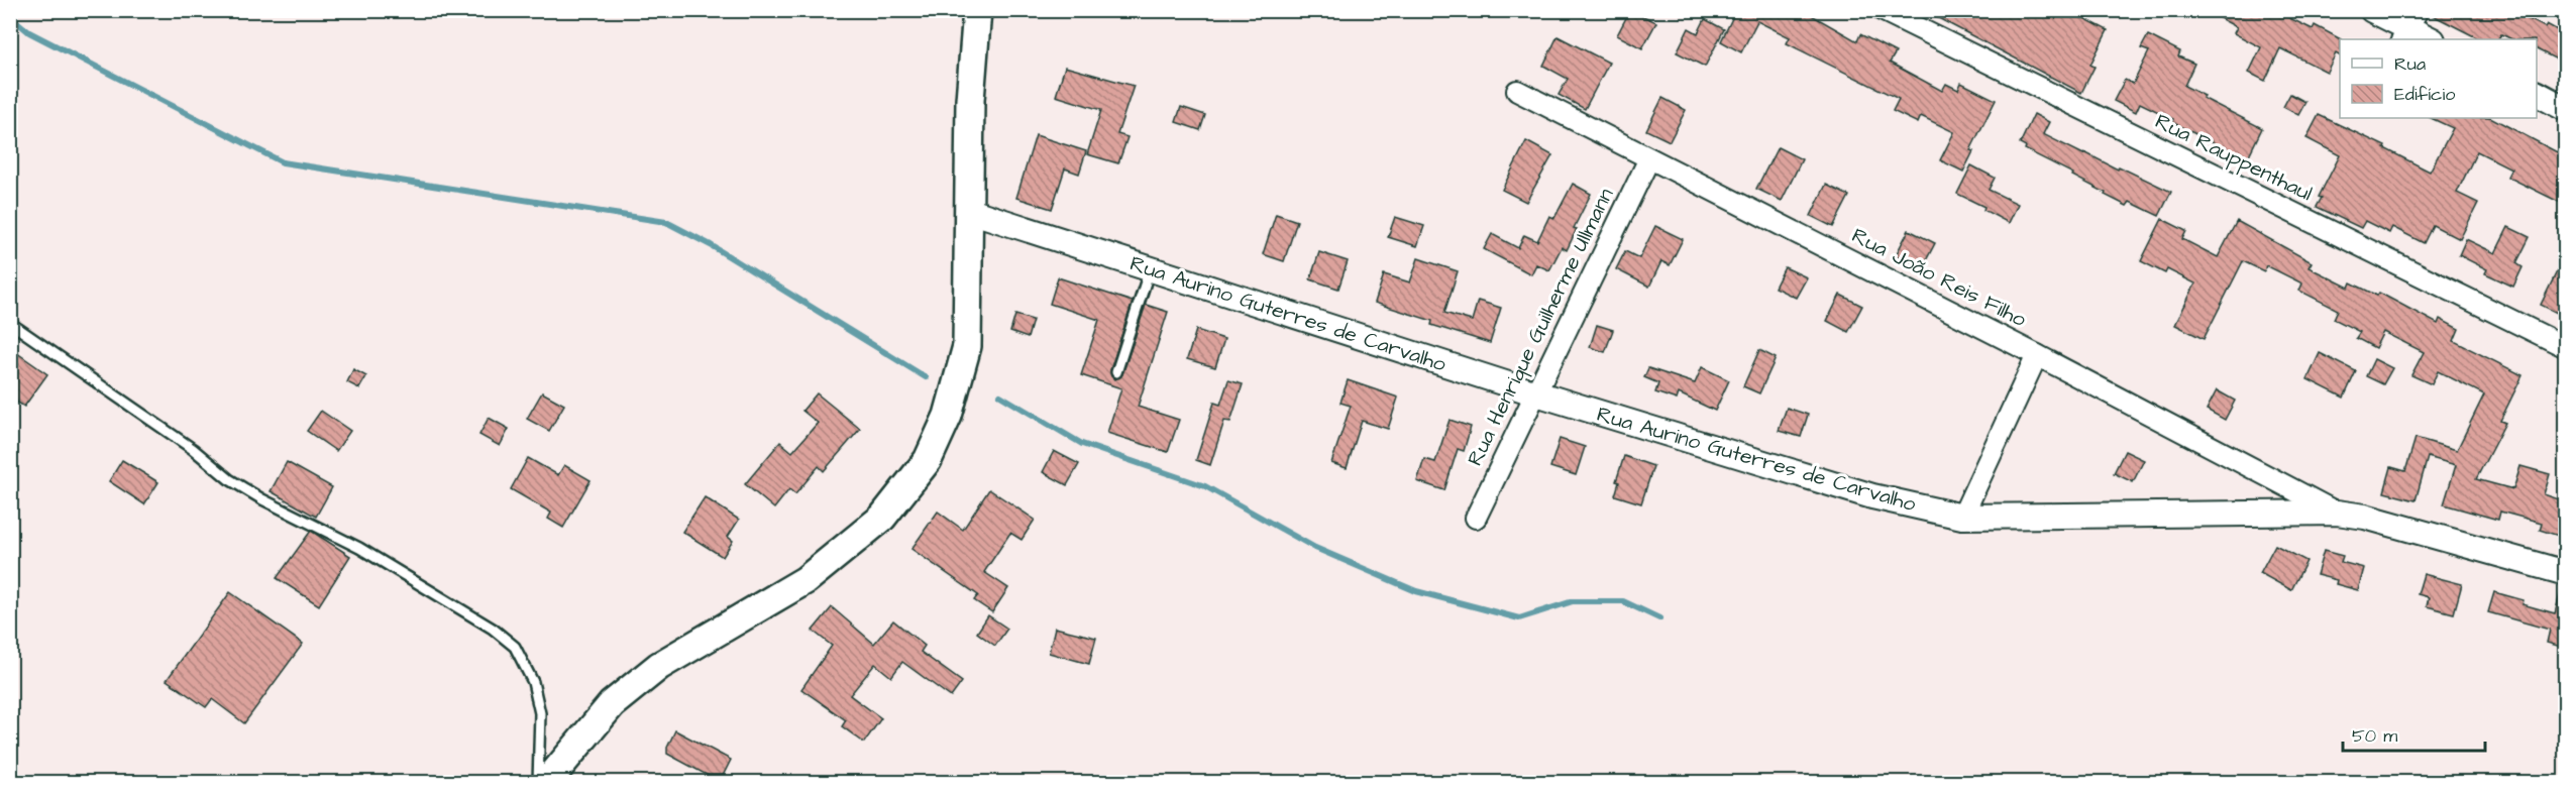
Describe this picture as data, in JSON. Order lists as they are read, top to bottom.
{
  "streets": {
    "street": [
      "Rua Rauppenthaul",
      "Rua João Reis Filho",
      "Rua Aurino Guterres de Carvalho",
      "Rua Henrique Guilherme Ullmann"
    ]
  },
  "crossings": [
    ["Rua João Reis Filho", "Rua Aurino Guterres de Carvalho"],
    ["Rua João Reis Filho", "Rua Henrique Guilherme Ullmann"],
    ["Rua Aurino Guterres de Carvalho", "Rua Henrique Guilherme Ullmann"]
  ],
  "legend": ["Rua", "Edifício"],
  "scale_bar": "50 m"
}
